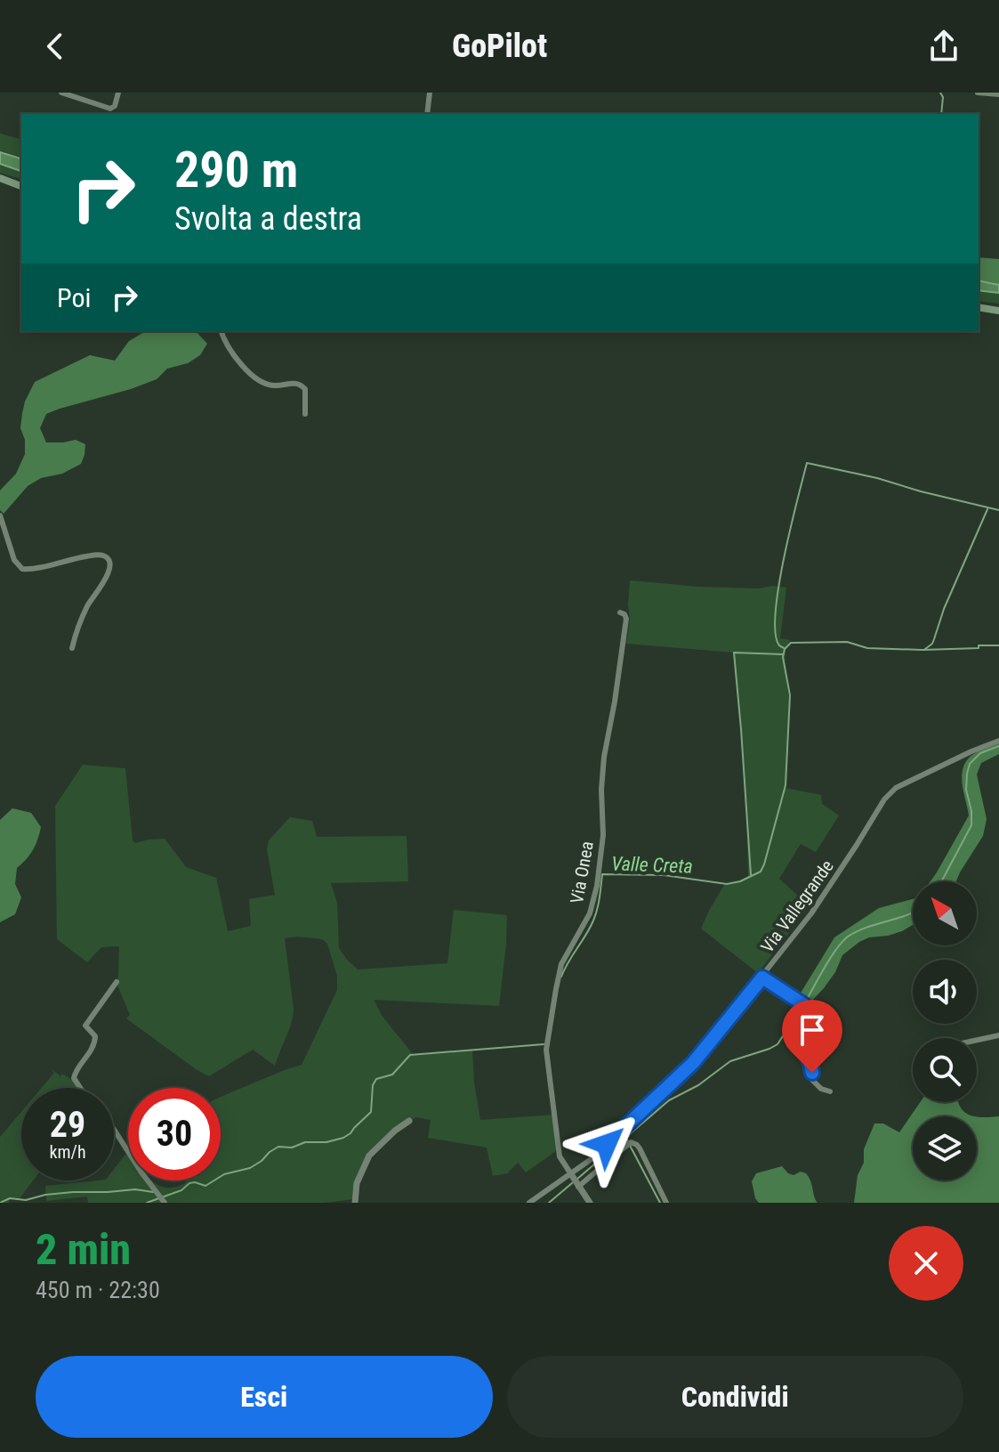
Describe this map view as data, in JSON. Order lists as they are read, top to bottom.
{
  "streets": {
    "street": ["Via Onea", "Via Vallegrande"]
  },
  "crossings": [
    ["Via Onea", "Via Vallegrande"]
  ],
  "water": ["Valle Creta"],
  "north": "top left",
  "page": {
    "header": "GoPilot",
    "turn": ["290 m", "Svolta a destra"],
    "then": "Poi",
    "speed": "29 km/h",
    "limit": "30",
    "heading": ["2 min", "450 m · 22:30"],
    "buttons": ["Esci", "Condividi"]
  }
}
